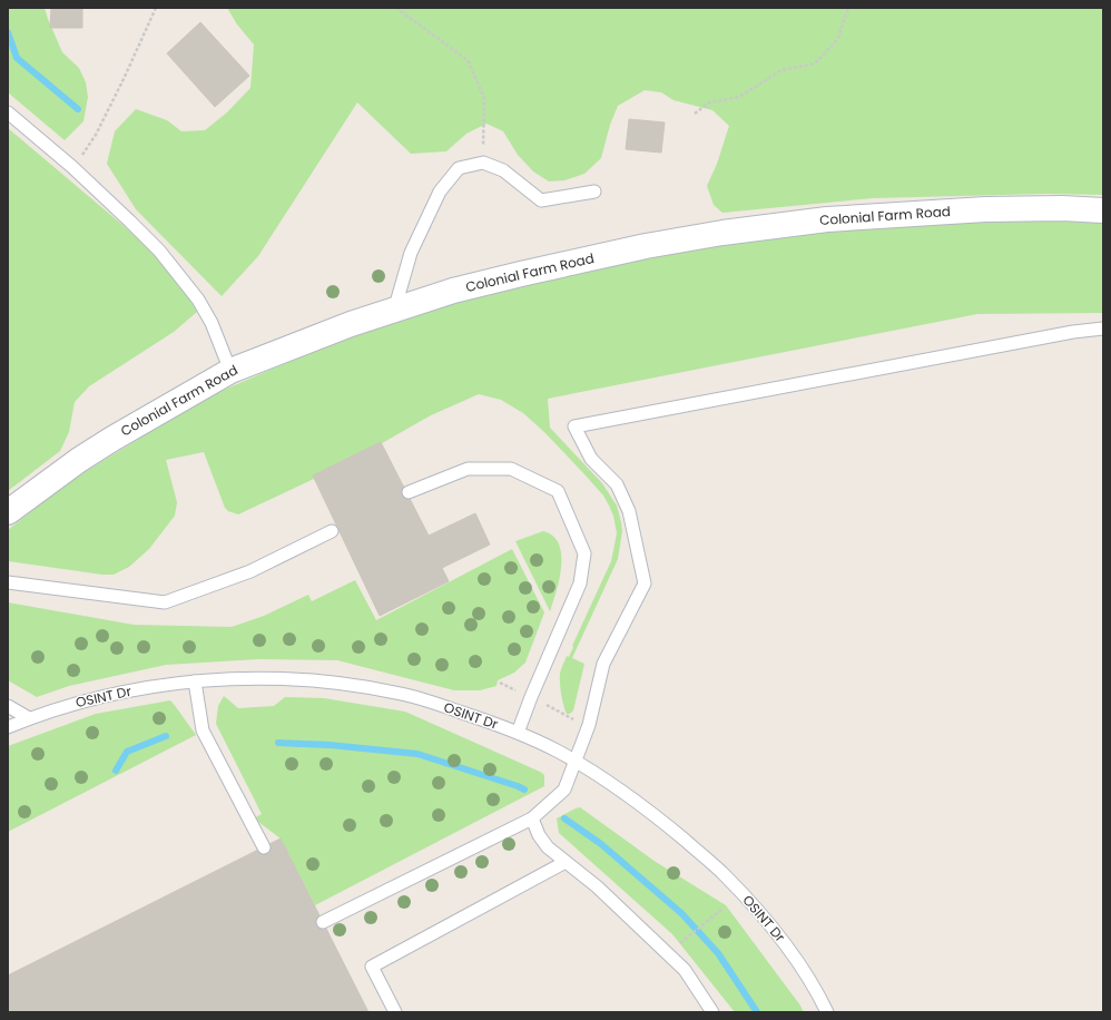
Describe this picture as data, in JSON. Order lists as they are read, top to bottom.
{
  "streets": {
    "street": ["Colonial Farm Road"],
    "lane": ["OSINT Dr"]
  }
}
